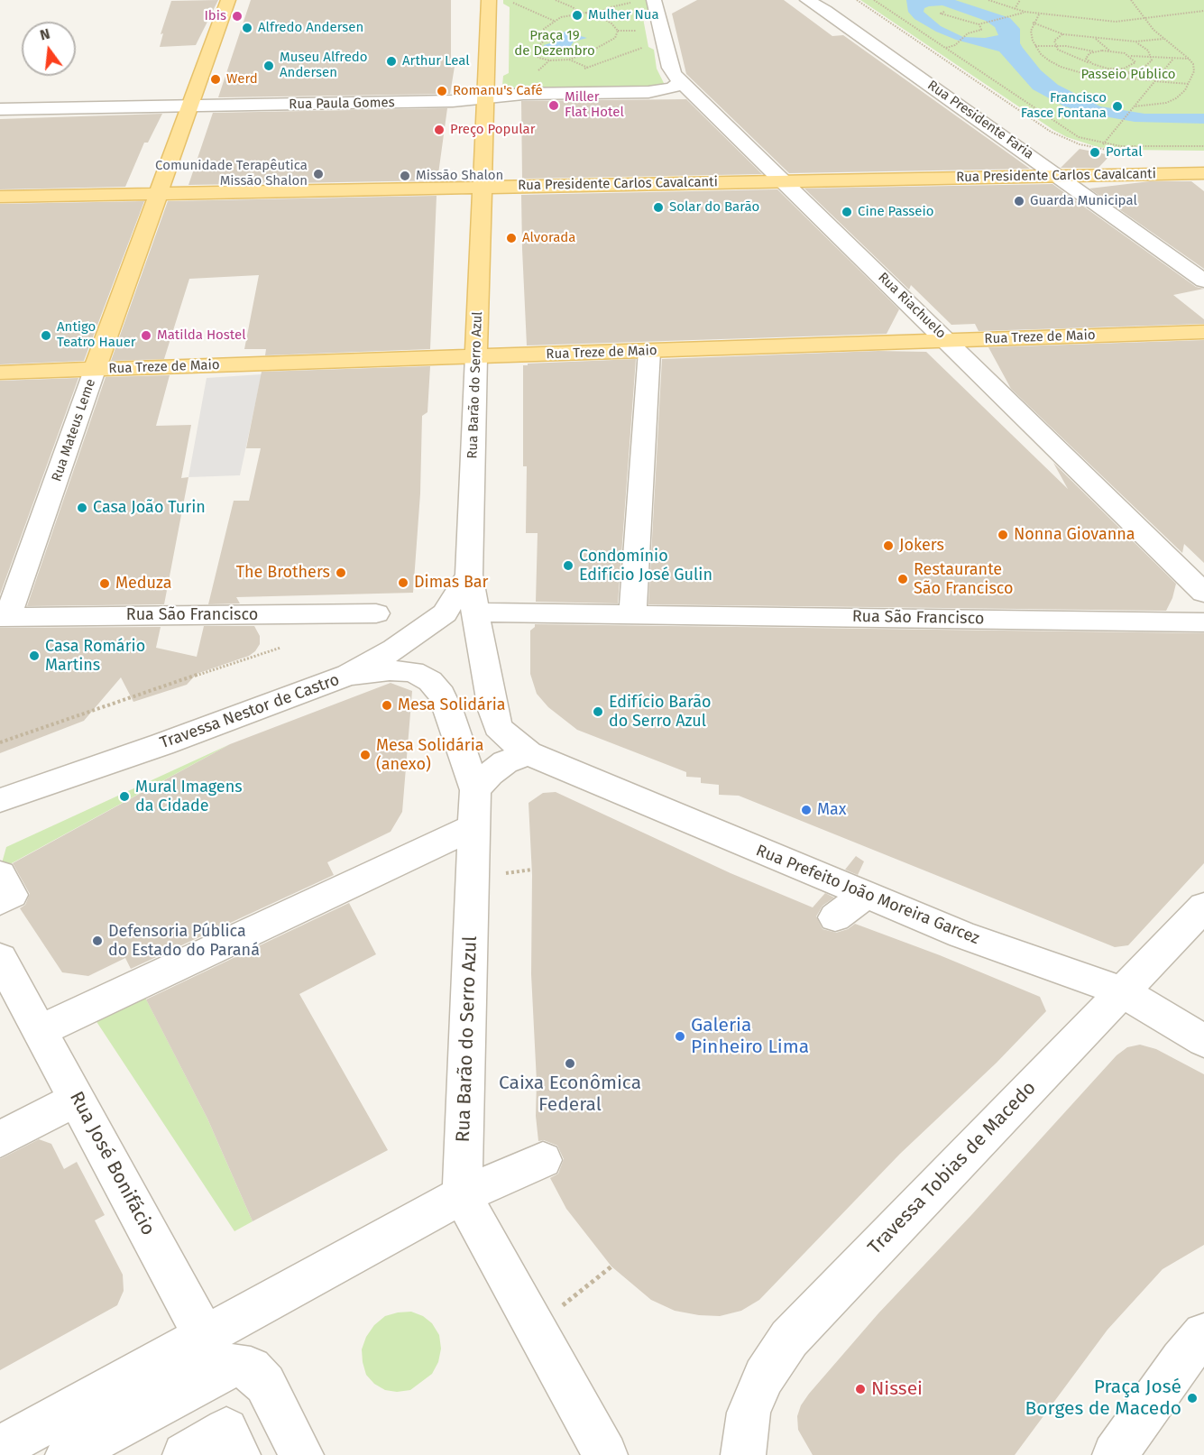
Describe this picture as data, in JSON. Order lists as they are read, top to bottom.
{
  "streets": {
    "main road": [
      "Rua Presidente Carlos Cavalcanti",
      "Rua Treze de Maio",
      "Rua Barão do Serro Azul",
      "Rua Mateus Leme"
    ],
    "street": [
      "Rua Paula Gomes",
      "Rua Presidente Faria",
      "Rua Riachuelo",
      "Rua São Francisco",
      "Travessa Nestor de Castro",
      "Rua Prefeito João Moreira Garcez",
      "Rua José Bonifácio",
      "Travessa Tobias de Macedo"
    ]
  },
  "crossings": [
    ["Rua Paula Gomes", "Rua Riachuelo"],
    ["Rua Paula Gomes", "Rua Barão do Serro Azul"],
    ["Rua Paula Gomes", "Rua Mateus Leme"],
    ["Rua Presidente Faria", "Rua Presidente Carlos Cavalcanti"],
    ["Rua Presidente Carlos Cavalcanti", "Rua Riachuelo"],
    ["Rua Presidente Carlos Cavalcanti", "Rua Barão do Serro Azul"],
    ["Rua Presidente Carlos Cavalcanti", "Rua Mateus Leme"],
    ["Rua Riachuelo", "Rua Treze de Maio"],
    ["Rua Treze de Maio", "Rua Barão do Serro Azul"],
    ["Rua Treze de Maio", "Rua Mateus Leme"],
    ["Rua Barão do Serro Azul", "Rua São Francisco"],
    ["Rua Barão do Serro Azul", "Travessa Nestor de Castro"],
    ["Rua Barão do Serro Azul", "Rua Prefeito João Moreira Garcez"],
    ["Rua Mateus Leme", "Rua São Francisco"],
    ["Rua Prefeito João Moreira Garcez", "Travessa Tobias de Macedo"]
  ],
  "parks": ["Praça 19 de Dezembro", "Passeio Público"],
  "places": [
    "Mulher Nua",
    "Ibis",
    "Alfredo Andersen",
    "Arthur Leal",
    "Museu Alfredo Andersen",
    "Werd",
    "Romanu's Café",
    "Miller Flat Hotel",
    "Francisco Fasce Fontana",
    "Preço Popular",
    "Portal",
    "Comunidade Terapêutica Missão Shalon",
    "Missão Shalon",
    "Guarda Municipal",
    "Solar do Barão",
    "Cine Passeio",
    "Alvorada",
    "Antigo Teatro Hauer",
    "Matilda Hostel",
    "Casa João Turin",
    "Nonna Giovanna",
    "Jokers",
    "Condomínio Edifício José Gulin",
    "The Brothers",
    "Restaurante São Francisco",
    "Dimas Bar",
    "Meduza",
    "Casa Romário Martins",
    "Mesa Solidária",
    "Edifício Barão do Serro Azul",
    "Mesa Solidária (anexo)",
    "Mural Imagens da Cidade",
    "Max",
    "Defensoria Pública do Estado do Paraná",
    "Galeria Pinheiro Lima",
    "Caixa Econômica Federal",
    "Nissei",
    "Praça José Borges de Macedo"
  ],
  "north": "top"
}
